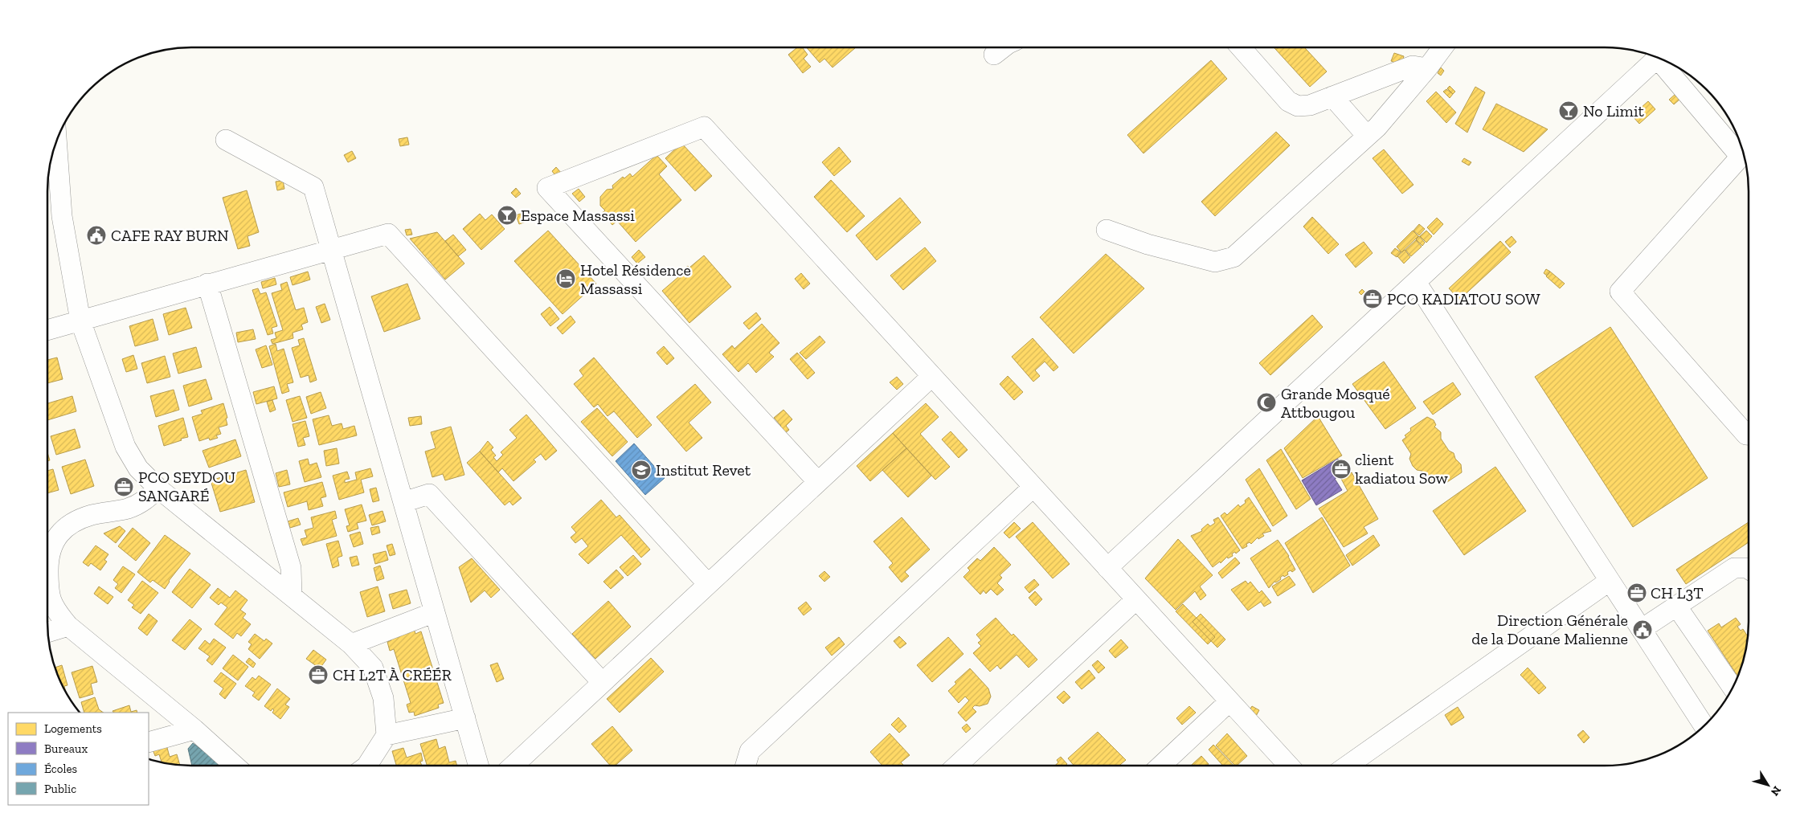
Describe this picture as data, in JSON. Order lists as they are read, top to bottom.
{
  "places": {
    "bar": ["No Limit", "Espace Massassi"],
    "public building": ["CAFE RAY BURN", "Direction Générale de la Douane Malienne"],
    "hotel": ["Hotel Résidence Massassi"],
    "office": [
      "PCO KADIATOU SOW",
      "client kadiatou Sow",
      "PCO SEYDOU SANGARÉ",
      "CH L3T",
      "CH L2T À CRÉÉR"
    ],
    "mosque": ["Grande Mosqué Attbougou"],
    "school or university": ["Institut Revet"]
  },
  "legend": [
    "Logements",
    "Bureaux",
    "Écoles",
    "Public"
  ],
  "north": "bottom right"
}
